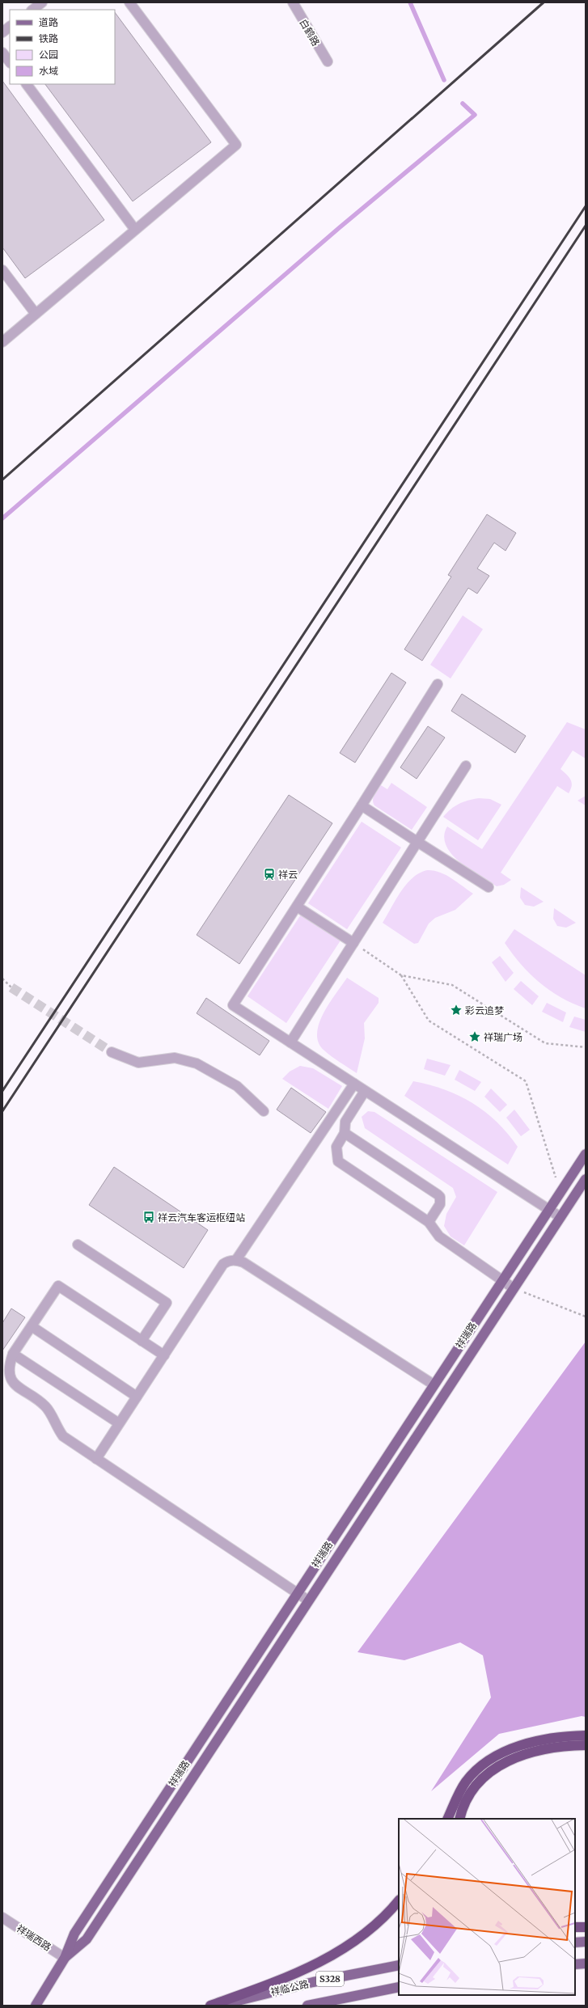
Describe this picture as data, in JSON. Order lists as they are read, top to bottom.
{
  "streets": {
    "main road": ["祥瑞路", "S328", "祥临公路"],
    "street": ["白鹤路", "祥瑞西路"]
  },
  "crossings": [
    ["祥瑞路", "祥瑞西路"]
  ],
  "places": {
    "station": ["祥云"],
    "place": ["彩云追梦", "祥瑞广场"],
    "bus stop": ["祥云汽车客运枢纽站"]
  },
  "legend": [
    "道路",
    "铁路",
    "公园",
    "水域"
  ]
}
